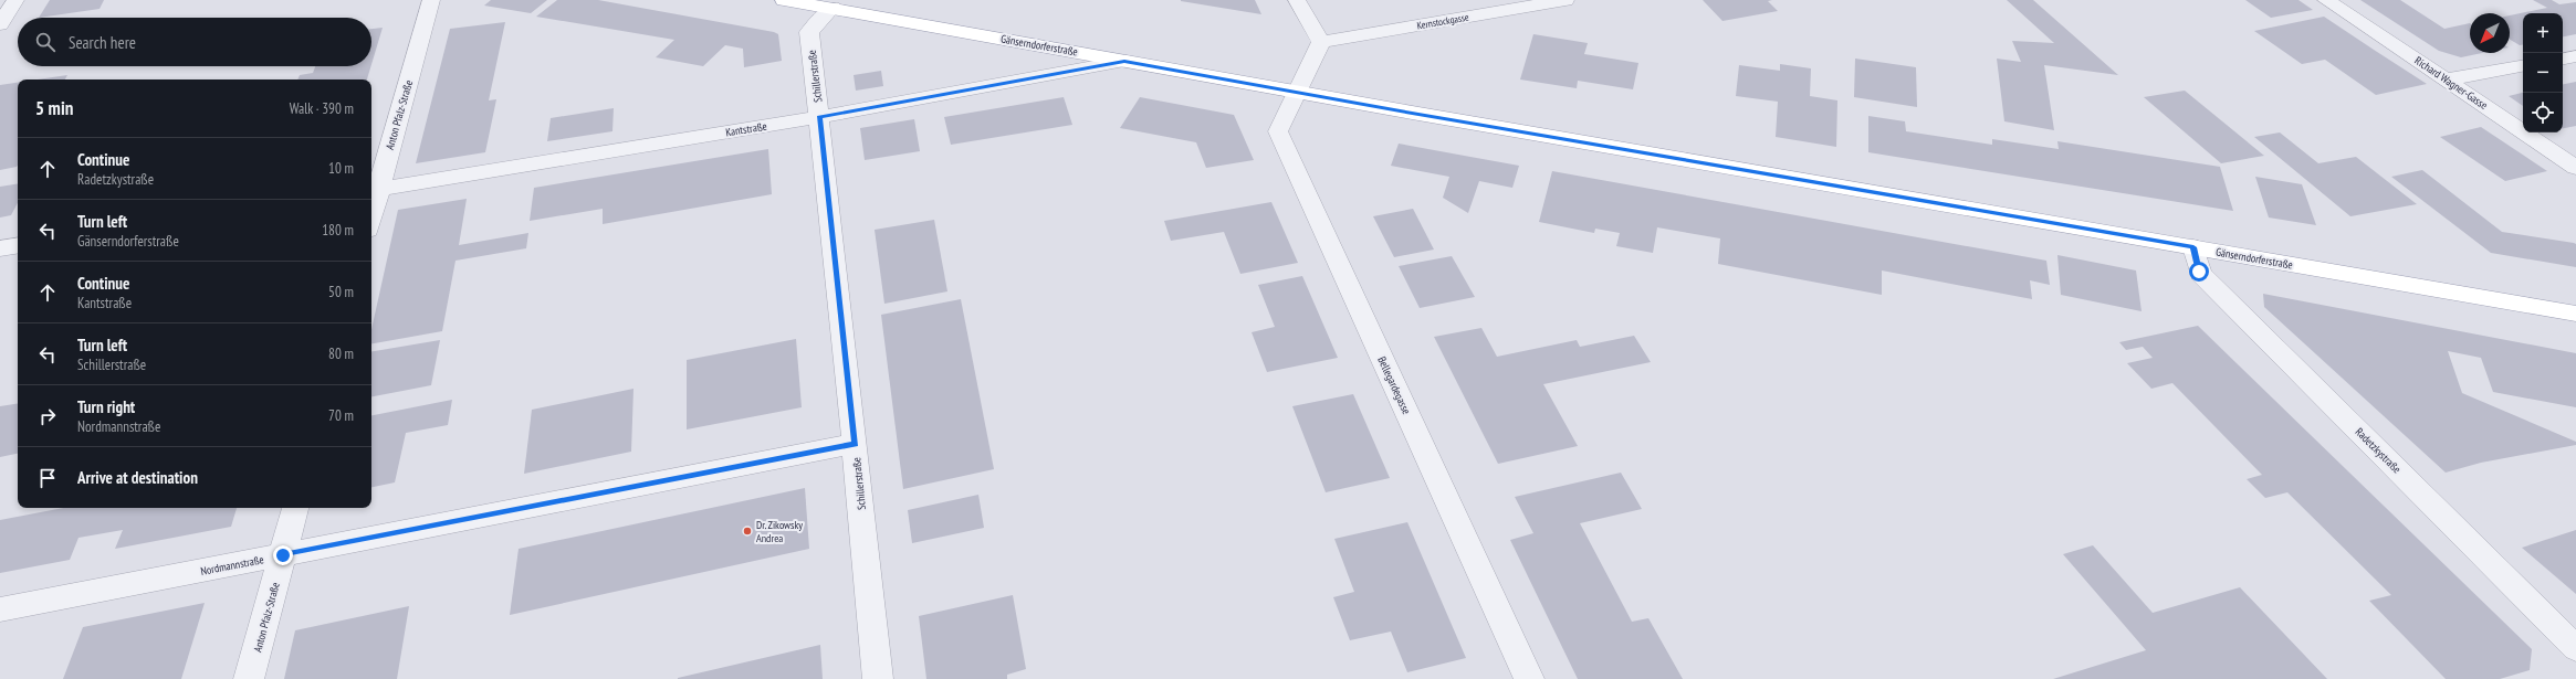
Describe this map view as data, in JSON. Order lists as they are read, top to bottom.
{
  "streets": {
    "main road": ["Gänserndorferstraße"],
    "street": [
      "Kernstockgasse",
      "Schillerstraße",
      "Richard Wagner-Gasse",
      "Anton Pfalz-Straße",
      "Kantstraße",
      "Bellegardegasse",
      "Radetzkystraße",
      "Nordmannstraße"
    ]
  },
  "crossings": [
    ["Kernstockgasse", "Bellegardegasse"],
    ["Gänserndorferstraße", "Schillerstraße"],
    ["Gänserndorferstraße", "Kantstraße"],
    ["Gänserndorferstraße", "Bellegardegasse"],
    ["Gänserndorferstraße", "Radetzkystraße"],
    ["Schillerstraße", "Kantstraße"],
    ["Schillerstraße", "Nordmannstraße"],
    ["Anton Pfalz-Straße", "Kantstraße"],
    ["Anton Pfalz-Straße", "Nordmannstraße"]
  ],
  "places": ["Dr. Zikowsky Andrea"],
  "north": "bottom left",
  "page": {
    "map_buttons": ["+", "−"],
    "search": "Search here",
    "heading": ["5 min", "Walk · 390 m"],
    "list": [
      ["Continue", "Radetzkystraße", "10 m"],
      ["Turn left", "Gänserndorferstraße", "180 m"],
      ["Continue", "Kantstraße", "50 m"],
      ["Turn left", "Schillerstraße", "80 m"],
      ["Turn right", "Nordmannstraße", "70 m"],
      "Arrive at destination"
    ]
  }
}
